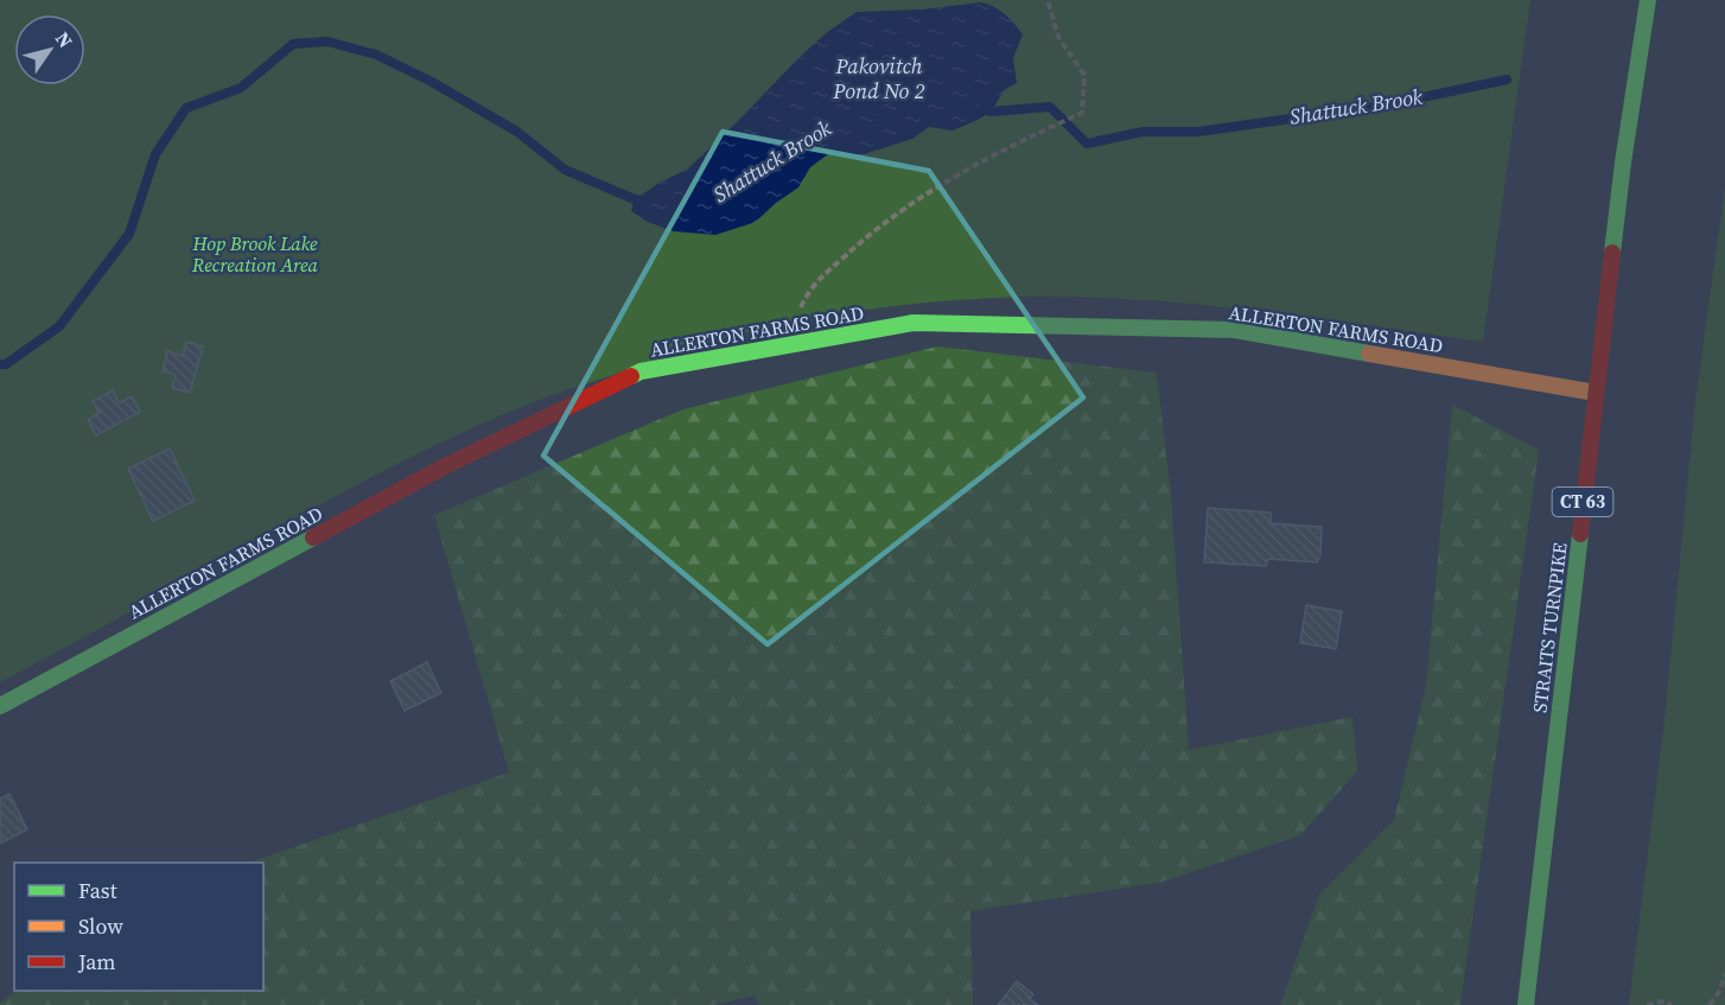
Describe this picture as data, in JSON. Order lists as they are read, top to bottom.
{
  "streets": {
    "street": ["ALLERTON FARMS ROAD", "CT 63", "STRAITS TURNPIKE"]
  },
  "crossings": [
    ["ALLERTON FARMS ROAD", "STRAITS TURNPIKE"]
  ],
  "water": ["Pakovitch Pond No 2", "Shattuck Brook"],
  "parks": ["Hop Brook Lake Recreation Area"],
  "legend": ["Fast", "Slow", "Jam"],
  "north": "top right"
}
